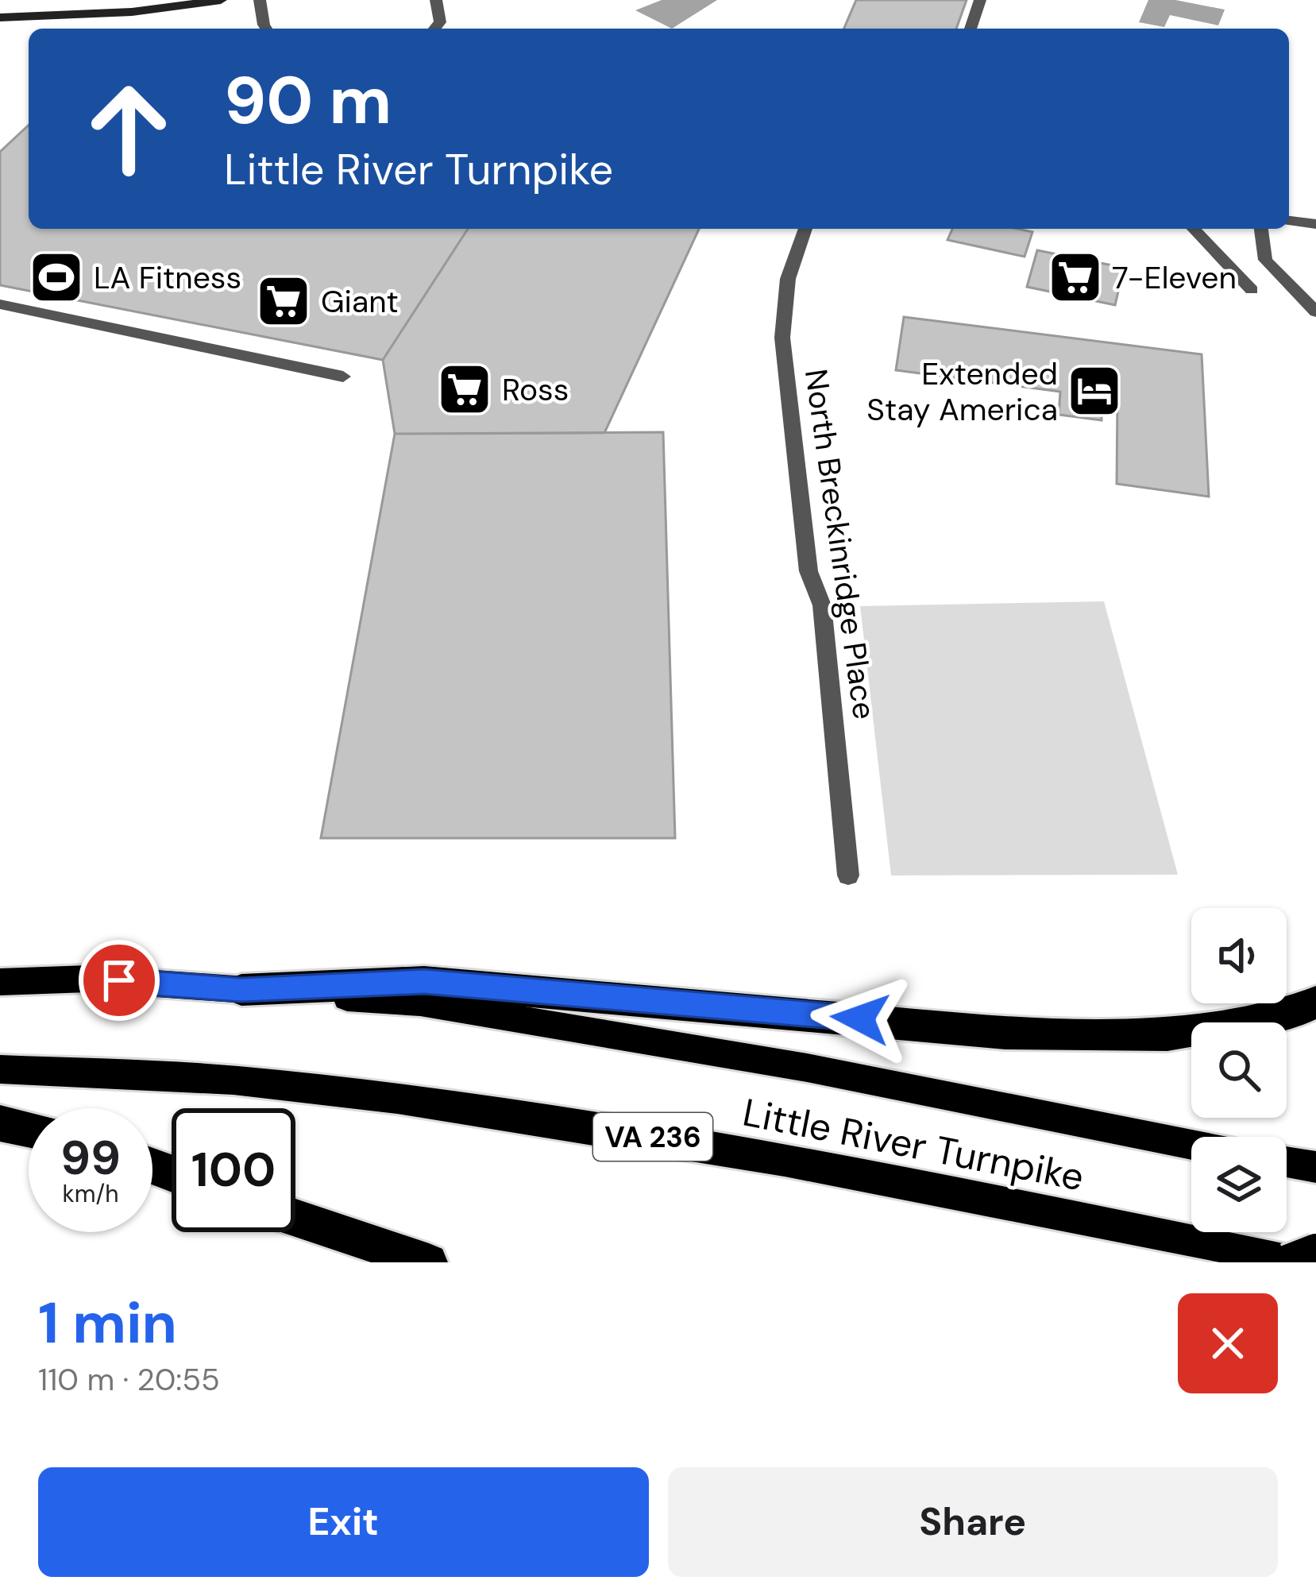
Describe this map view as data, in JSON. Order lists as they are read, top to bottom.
{
  "streets": {
    "main road": ["VA 236", "Little River Turnpike"],
    "street": ["North Breckinridge Place"]
  },
  "places": {
    "sports": ["LA Fitness"],
    "supermarket": ["7-Eleven", "Giant", "Ross"],
    "hotel": ["Extended Stay America"]
  },
  "page": {
    "turn": ["90 m", "Little River Turnpike"],
    "speed": "99 km/h",
    "limit": "100",
    "heading": ["1 min", "110 m · 20:55"],
    "buttons": ["Exit", "Share"]
  }
}
